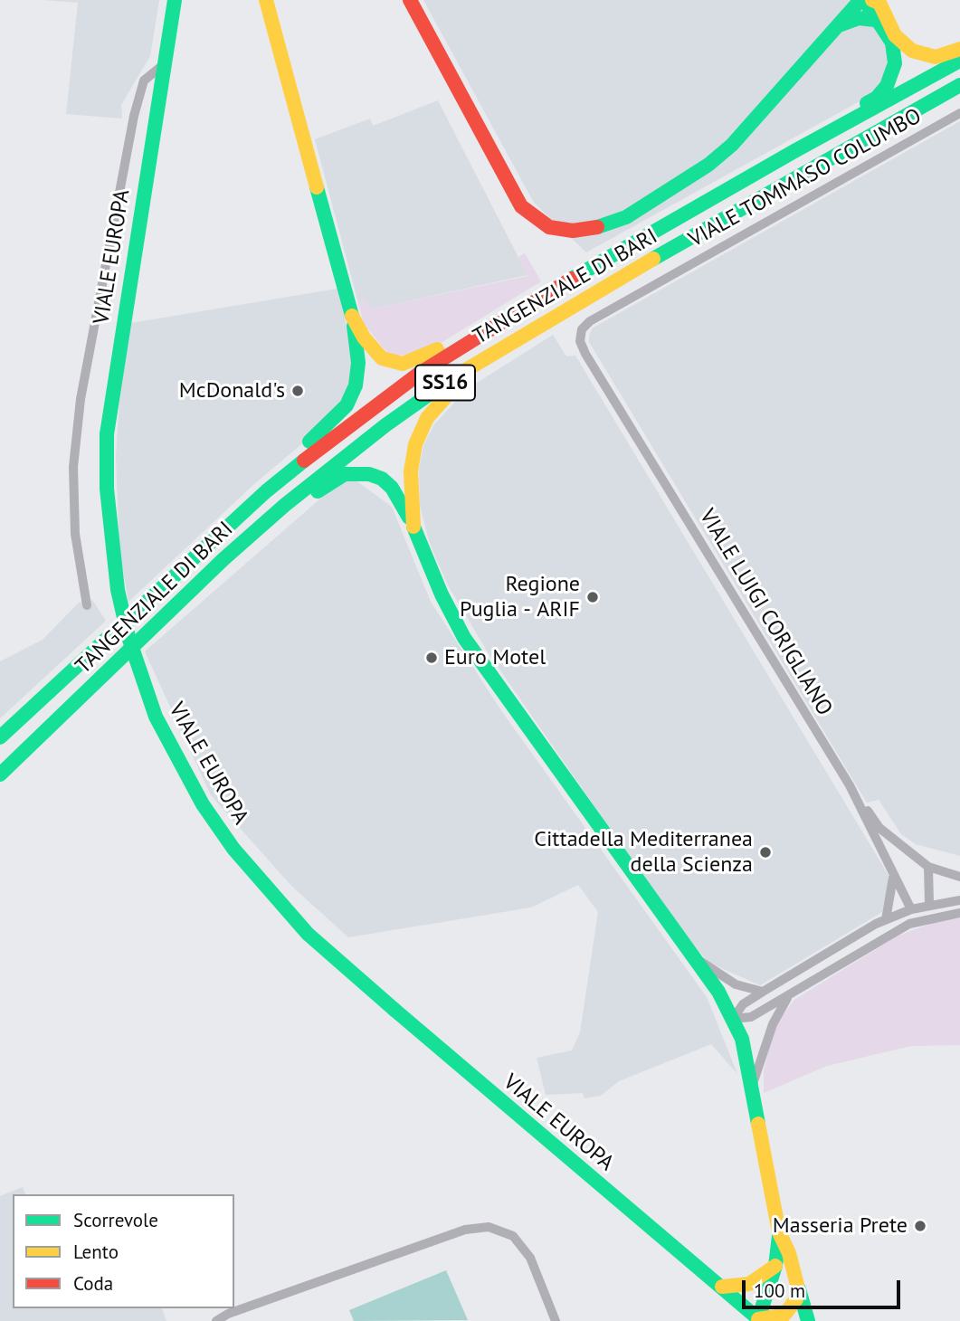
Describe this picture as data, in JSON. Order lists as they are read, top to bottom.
{
  "streets": {
    "main road": ["VIALE EUROPA", "TANGENZIALE DI BARI", "SS16"],
    "street": ["VIALE TOMMASO COLUMBO", "VIALE LUIGI CORIGLIANO"]
  },
  "crossings": [
    ["VIALE TOMMASO COLUMBO", "VIALE LUIGI CORIGLIANO"]
  ],
  "places": [
    "McDonald's",
    "Regione Puglia - ARIF",
    "Euro Motel",
    "Cittadella Mediterranea della Scienza",
    "Masseria Prete"
  ],
  "legend": ["Scorrevole", "Lento", "Coda"],
  "scale_bar": "100 m"
}
